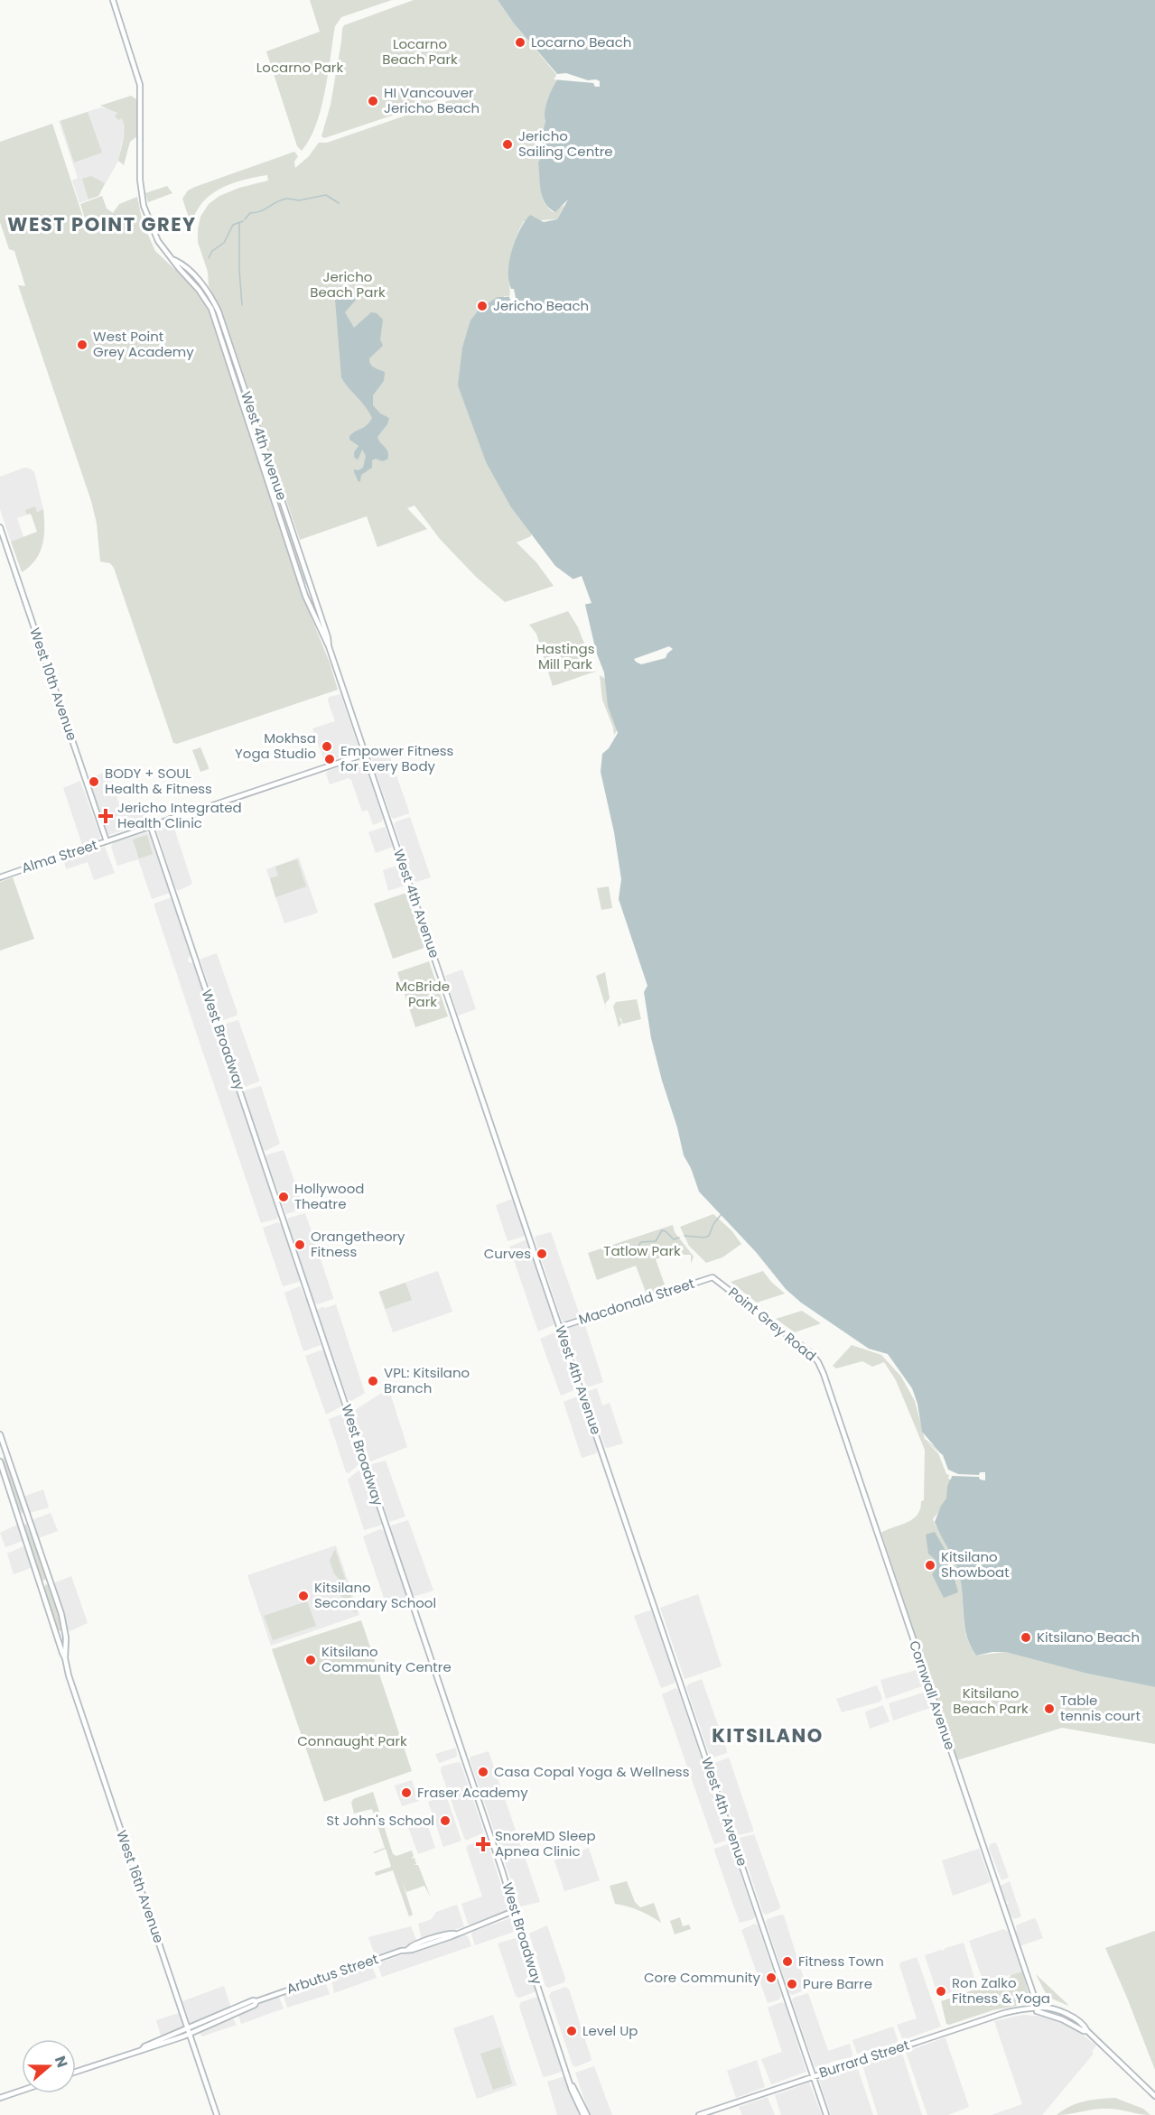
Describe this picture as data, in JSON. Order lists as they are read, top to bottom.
{
  "streets": {
    "main road": [
      "West 4th Avenue",
      "West 10th Avenue",
      "Alma Street",
      "West Broadway",
      "Macdonald Street",
      "Point Grey Road",
      "Cornwall Avenue",
      "West 16th Avenue",
      "Arbutus Street",
      "Burrard Street"
    ]
  },
  "crossings": [
    ["West 4th Avenue", "Alma Street"],
    ["West 4th Avenue", "Macdonald Street"],
    ["West 4th Avenue", "Burrard Street"],
    ["West 10th Avenue", "Alma Street"],
    ["Alma Street", "West Broadway"],
    ["West Broadway", "Arbutus Street"],
    ["Macdonald Street", "Point Grey Road"],
    ["Point Grey Road", "Cornwall Avenue"],
    ["Cornwall Avenue", "Burrard Street"],
    ["West 16th Avenue", "Arbutus Street"]
  ],
  "districts": ["WEST POINT GREY", "KITSILANO"],
  "parks": [
    "Locarno Beach Park",
    "Locarno Park",
    "Jericho Beach Park",
    "Hastings Mill Park",
    "McBride Park",
    "Tatlow Park",
    "Kitsilano Beach Park",
    "Connaught Park"
  ],
  "places": {
    "other": [
      "Locarno Beach",
      "HI Vancouver Jericho Beach",
      "Jericho Sailing Centre",
      "Jericho Beach",
      "West Point Grey Academy",
      "Mokhsa Yoga Studio",
      "Empower Fitness for Every Body",
      "BODY + SOUL Health & Fitness",
      "Hollywood Theatre",
      "Orangetheory Fitness",
      "Curves",
      "VPL: Kitsilano Branch",
      "Kitsilano Showboat",
      "Kitsilano Secondary School",
      "Kitsilano Beach",
      "Kitsilano Community Centre",
      "Table tennis court",
      "Casa Copal Yoga & Wellness",
      "Fraser Academy",
      "St John's School",
      "Fitness Town",
      "Core Community",
      "Pure Barre",
      "Ron Zalko Fitness & Yoga",
      "Level Up"
    ],
    "health": ["Jericho Integrated Health Clinic", "SnoreMD Sleep Apnea Clinic"]
  },
  "north": "right"
}
